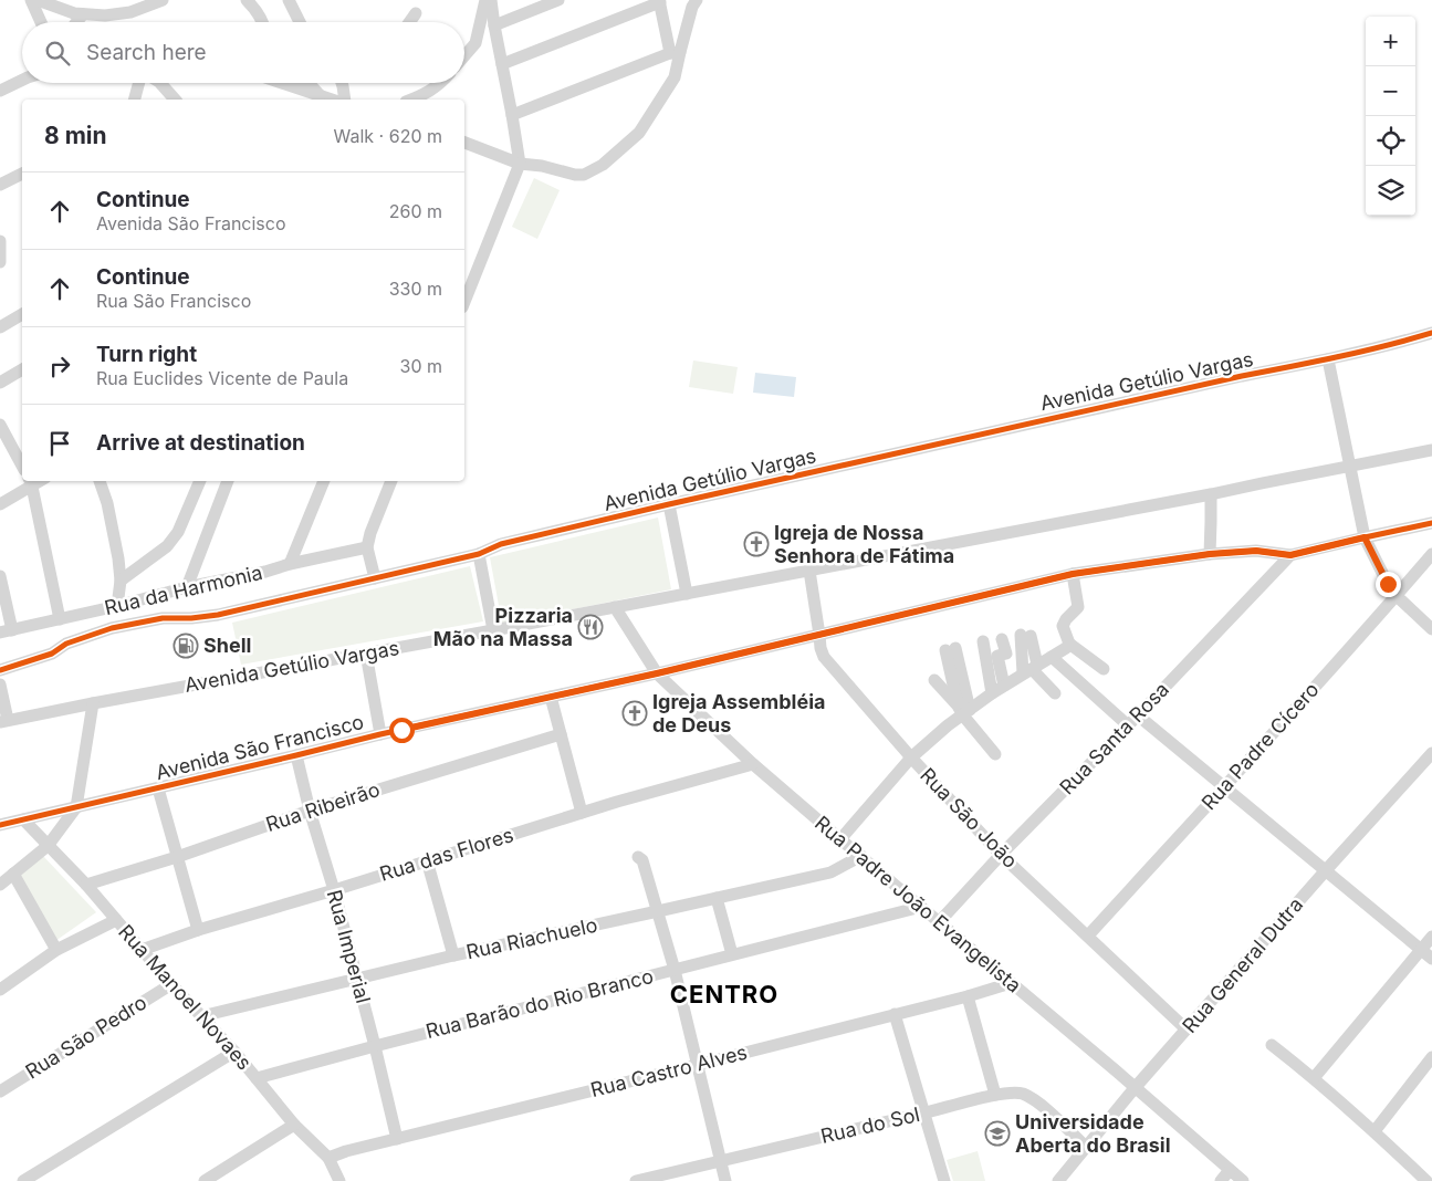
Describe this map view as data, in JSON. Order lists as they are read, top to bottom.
{
  "streets": {
    "street": [
      "Avenida Getúlio Vargas",
      "Rua da Harmonia",
      "Rua Santa Rosa",
      "Rua Padre Cícero",
      "Avenida São Francisco",
      "Rua Ribeirão",
      "Rua São João",
      "Rua das Flores",
      "Rua Padre João Evangelista",
      "Rua Riachuelo",
      "Rua Imperial",
      "Rua General Dutra",
      "Rua Manoel Novaes",
      "Rua Barão do Rio Branco",
      "Rua São Pedro",
      "Rua Castro Alves",
      "Rua do Sol"
    ]
  },
  "crossings": [
    ["Avenida Getúlio Vargas", "Rua São João"],
    ["Avenida Getúlio Vargas", "Rua Padre João Evangelista"],
    ["Rua Santa Rosa", "Avenida São Francisco"],
    ["Rua Santa Rosa", "Rua São João"],
    ["Rua Santa Rosa", "Rua Padre João Evangelista"],
    ["Rua Padre Cícero", "Rua São João"],
    ["Avenida São Francisco", "Rua São João"],
    ["Avenida São Francisco", "Rua Padre João Evangelista"],
    ["Avenida São Francisco", "Rua Imperial"],
    ["Avenida São Francisco", "Rua Manoel Novaes"],
    ["Rua Ribeirão", "Rua Imperial"],
    ["Rua Ribeirão", "Rua Manoel Novaes"],
    ["Rua São João", "Rua General Dutra"],
    ["Rua das Flores", "Rua Padre João Evangelista"],
    ["Rua das Flores", "Rua Imperial"],
    ["Rua das Flores", "Rua Manoel Novaes"],
    ["Rua Padre João Evangelista", "Rua Riachuelo"],
    ["Rua Padre João Evangelista", "Rua General Dutra"],
    ["Rua Padre João Evangelista", "Rua Barão do Rio Branco"],
    ["Rua Padre João Evangelista", "Rua Castro Alves"],
    ["Rua Riachuelo", "Rua Imperial"],
    ["Rua Riachuelo", "Rua Manoel Novaes"],
    ["Rua Imperial", "Rua Barão do Rio Branco"],
    ["Rua Imperial", "Rua Castro Alves"],
    ["Rua General Dutra", "Rua do Sol"],
    ["Rua Manoel Novaes", "Rua Barão do Rio Branco"],
    ["Rua Manoel Novaes", "Rua São Pedro"],
    ["Rua Manoel Novaes", "Rua Castro Alves"]
  ],
  "districts": ["CENTRO"],
  "places": {
    "church": ["Igreja de Nossa Senhora de Fátima", "Igreja Assembléia de Deus"],
    "restaurant": ["Pizzaria Mão na Massa"],
    "fuel station": ["Shell"],
    "school or university": ["Universidade Aberta do Brasil"]
  },
  "page": {
    "map_buttons": ["+", "−"],
    "search": "Search here",
    "heading": ["8 min", "Walk · 620 m"],
    "list": [
      ["Continue", "Avenida São Francisco", "260 m"],
      ["Continue", "Rua São Francisco", "330 m"],
      ["Turn right", "Rua Euclides Vicente de Paula", "30 m"],
      "Arrive at destination"
    ]
  }
}
